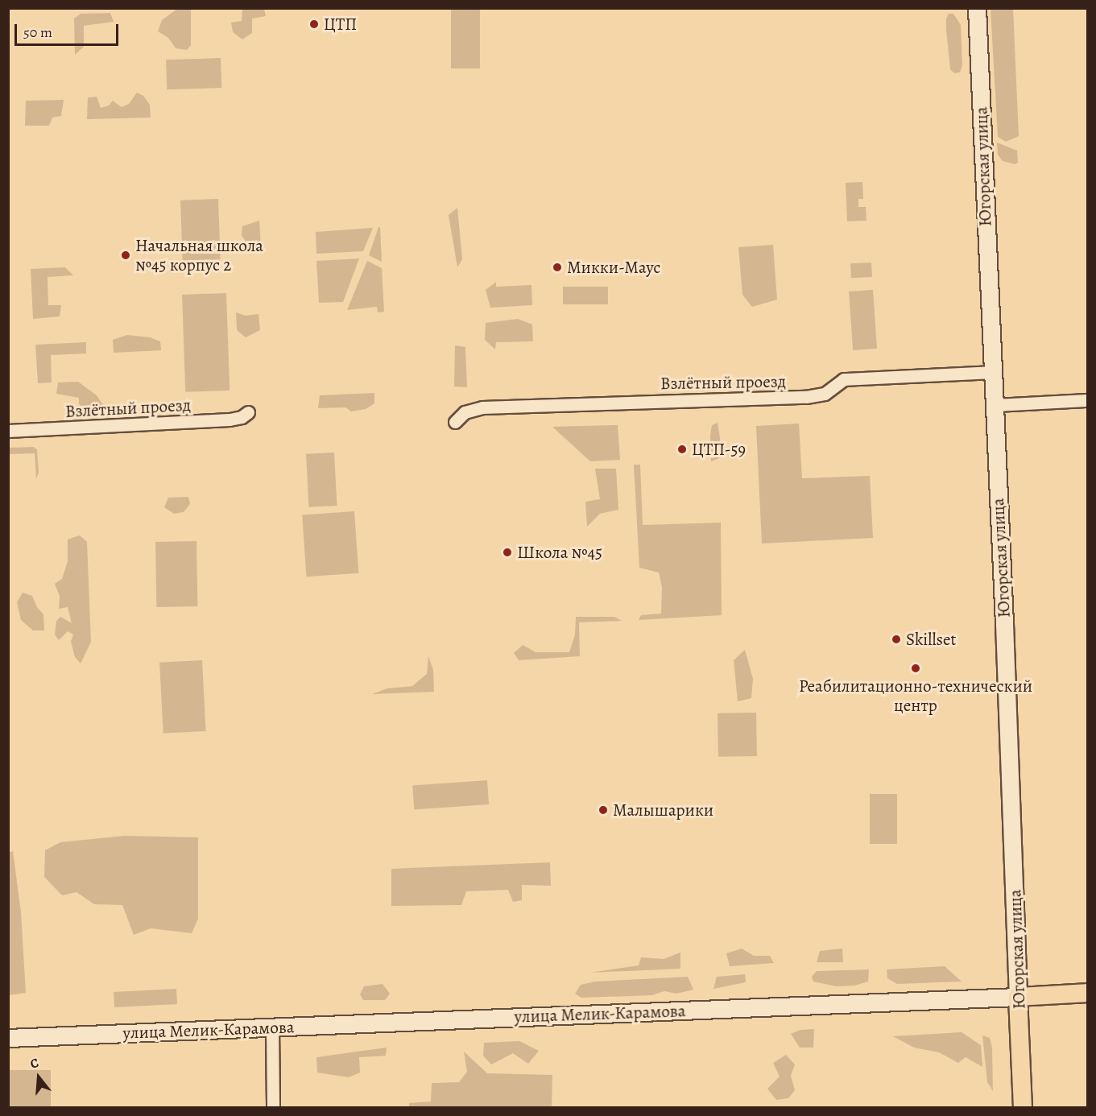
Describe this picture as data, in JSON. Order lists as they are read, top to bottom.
{
  "streets": {
    "main road": ["Югорская улица", "улица Мелик-Карамова"],
    "street": ["Взлётный проезд"]
  },
  "crossings": [
    ["Югорская улица", "Взлётный проезд"],
    ["Югорская улица", "улица Мелик-Карамова"]
  ],
  "places": [
    "ЦТП",
    "Начальная школа №45 корпус 2",
    "Микки-Маус",
    "ЦТП-59",
    "Школа №45",
    "Skillset",
    "Реабилитационно-технический центр",
    "Малышарики"
  ],
  "scale_bar": "50 m",
  "north": "top"
}
